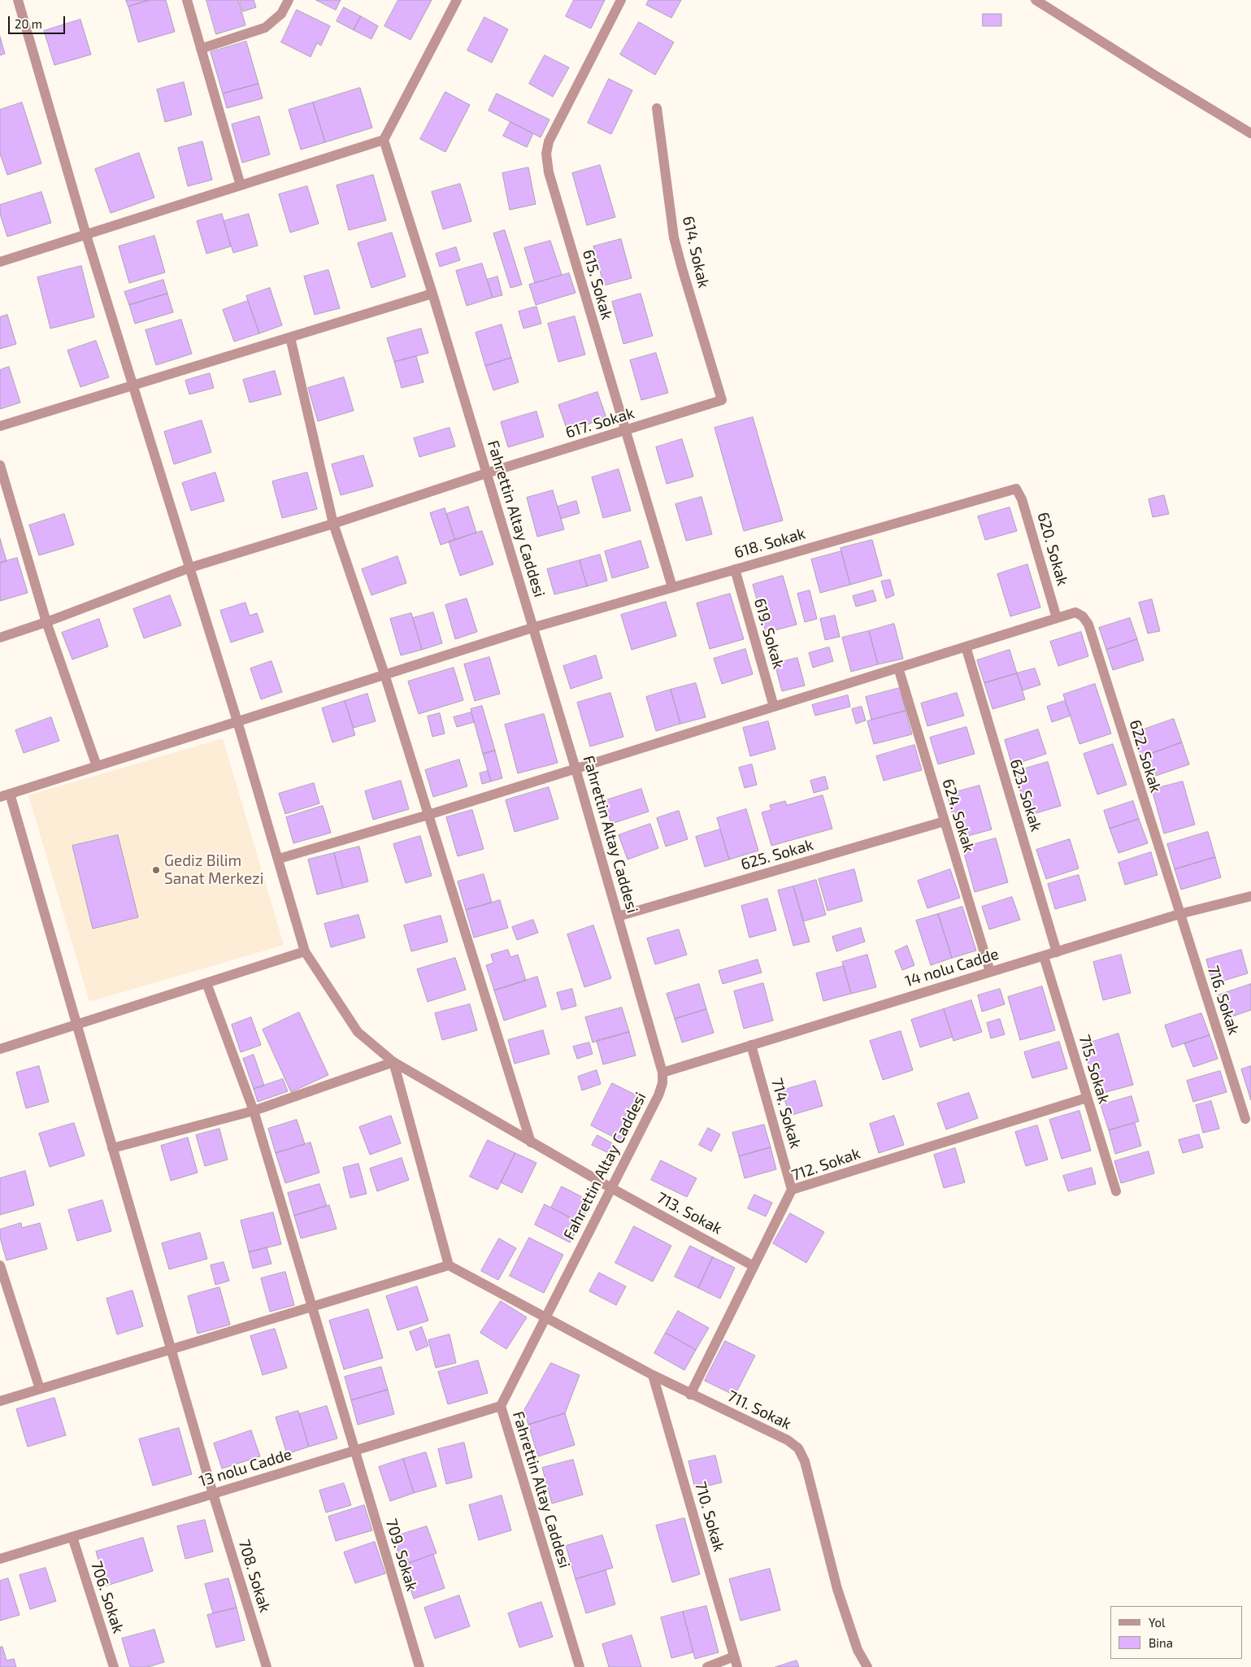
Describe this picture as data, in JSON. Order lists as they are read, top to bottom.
{
  "streets": {
    "street": [
      "614. Sokak",
      "615. Sokak",
      "617. Sokak",
      "Fahrettin Altay Caddesi",
      "618. Sokak",
      "620. Sokak",
      "619. Sokak",
      "622. Sokak",
      "623. Sokak",
      "624. Sokak",
      "625. Sokak",
      "14 nolu Cadde",
      "716. Sokak",
      "715. Sokak",
      "714. Sokak",
      "712. Sokak",
      "713. Sokak",
      "711. Sokak",
      "13 nolu Cadde",
      "710. Sokak",
      "709. Sokak",
      "708. Sokak",
      "706. Sokak"
    ]
  },
  "crossings": [
    ["614. Sokak", "617. Sokak"],
    ["615. Sokak", "617. Sokak"],
    ["615. Sokak", "618. Sokak"],
    ["617. Sokak", "Fahrettin Altay Caddesi"],
    ["617. Sokak", "713. Sokak"],
    ["Fahrettin Altay Caddesi", "618. Sokak"],
    ["Fahrettin Altay Caddesi", "625. Sokak"],
    ["Fahrettin Altay Caddesi", "14 nolu Cadde"],
    ["Fahrettin Altay Caddesi", "713. Sokak"],
    ["Fahrettin Altay Caddesi", "711. Sokak"],
    ["Fahrettin Altay Caddesi", "13 nolu Cadde"],
    ["618. Sokak", "620. Sokak"],
    ["618. Sokak", "619. Sokak"],
    ["618. Sokak", "713. Sokak"],
    ["618. Sokak", "708. Sokak"],
    ["620. Sokak", "622. Sokak"],
    ["622. Sokak", "14 nolu Cadde"],
    ["622. Sokak", "716. Sokak"],
    ["623. Sokak", "14 nolu Cadde"],
    ["624. Sokak", "625. Sokak"],
    ["624. Sokak", "14 nolu Cadde"],
    ["14 nolu Cadde", "716. Sokak"],
    ["14 nolu Cadde", "715. Sokak"],
    ["14 nolu Cadde", "714. Sokak"],
    ["715. Sokak", "712. Sokak"],
    ["714. Sokak", "712. Sokak"],
    ["712. Sokak", "713. Sokak"],
    ["712. Sokak", "711. Sokak"],
    ["711. Sokak", "710. Sokak"],
    ["13 nolu Cadde", "709. Sokak"],
    ["13 nolu Cadde", "708. Sokak"],
    ["13 nolu Cadde", "706. Sokak"]
  ],
  "places": ["Gediz Bilim Sanat Merkezi"],
  "legend": ["Yol", "Bina"],
  "scale_bar": "20 m"
}
